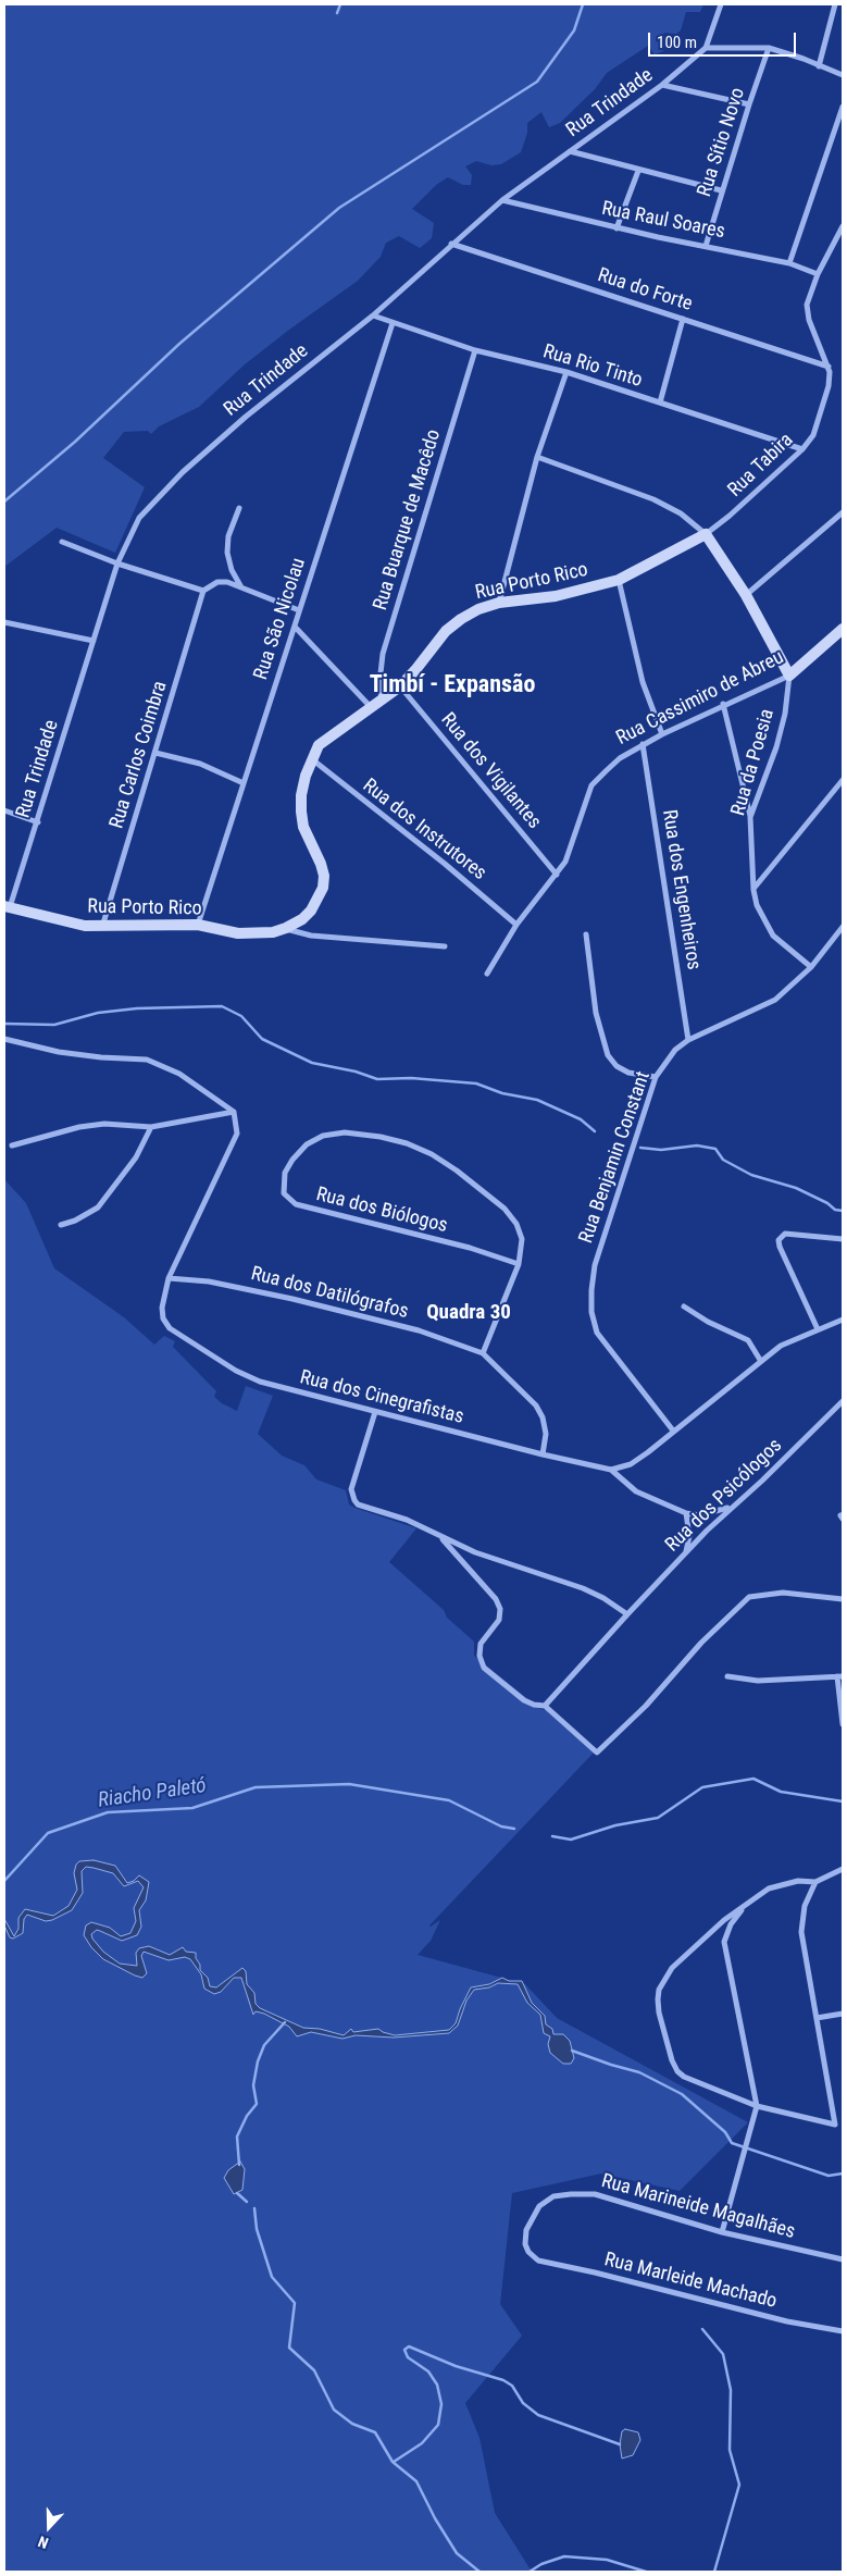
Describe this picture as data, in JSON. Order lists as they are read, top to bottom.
{
  "streets": {
    "street": [
      "Rua Trindade",
      "Rua Sítio Novo",
      "Rua Raul Soares",
      "Rua do Forte",
      "Rua Rio Tinto",
      "Rua Tabira",
      "Rua Buarque de Macêdo",
      "Rua Porto Rico",
      "Rua São Nicolau",
      "Rua Cassimiro de Abreu",
      "Rua Carlos Coimbra",
      "Rua da Poesia",
      "Rua dos Vigilantes",
      "Rua dos Instrutores",
      "Rua dos Engenheiros",
      "Rua Benjamin Constant",
      "Rua dos Biólogos",
      "Rua dos Datilógrafos",
      "Rua dos Cinegrafistas",
      "Rua dos Psicólogos",
      "Rua Marineide Magalhães",
      "Rua Marleide Machado"
    ]
  },
  "crossings": [
    ["Rua Trindade", "Rua Raul Soares"],
    ["Rua Trindade", "Rua do Forte"],
    ["Rua Trindade", "Rua Rio Tinto"],
    ["Rua Trindade", "Rua Porto Rico"],
    ["Rua Sítio Novo", "Rua Raul Soares"],
    ["Rua Raul Soares", "Rua Tabira"],
    ["Rua do Forte", "Rua Tabira"],
    ["Rua Rio Tinto", "Rua Tabira"],
    ["Rua Rio Tinto", "Rua Buarque de Macêdo"],
    ["Rua Rio Tinto", "Rua São Nicolau"],
    ["Rua Tabira", "Rua Porto Rico"],
    ["Rua Buarque de Macêdo", "Rua Porto Rico"],
    ["Rua Porto Rico", "Rua São Nicolau"],
    ["Rua Porto Rico", "Rua Carlos Coimbra"],
    ["Rua Porto Rico", "Rua dos Vigilantes"],
    ["Rua Porto Rico", "Rua dos Instrutores"],
    ["Rua Cassimiro de Abreu", "Rua da Poesia"],
    ["Rua Cassimiro de Abreu", "Rua dos Vigilantes"],
    ["Rua Cassimiro de Abreu", "Rua dos Instrutores"],
    ["Rua Cassimiro de Abreu", "Rua dos Engenheiros"],
    ["Rua da Poesia", "Rua Benjamin Constant"],
    ["Rua dos Engenheiros", "Rua Benjamin Constant"],
    ["Rua dos Biólogos", "Rua dos Datilógrafos"],
    ["Rua dos Datilógrafos", "Rua dos Cinegrafistas"],
    ["Rua Marineide Magalhães", "Rua Marleide Machado"]
  ],
  "districts": ["Timbí - Expansão", "Quadra 30"],
  "water": ["Riacho Paletó"],
  "scale_bar": "100 m",
  "north": "bottom"
}
